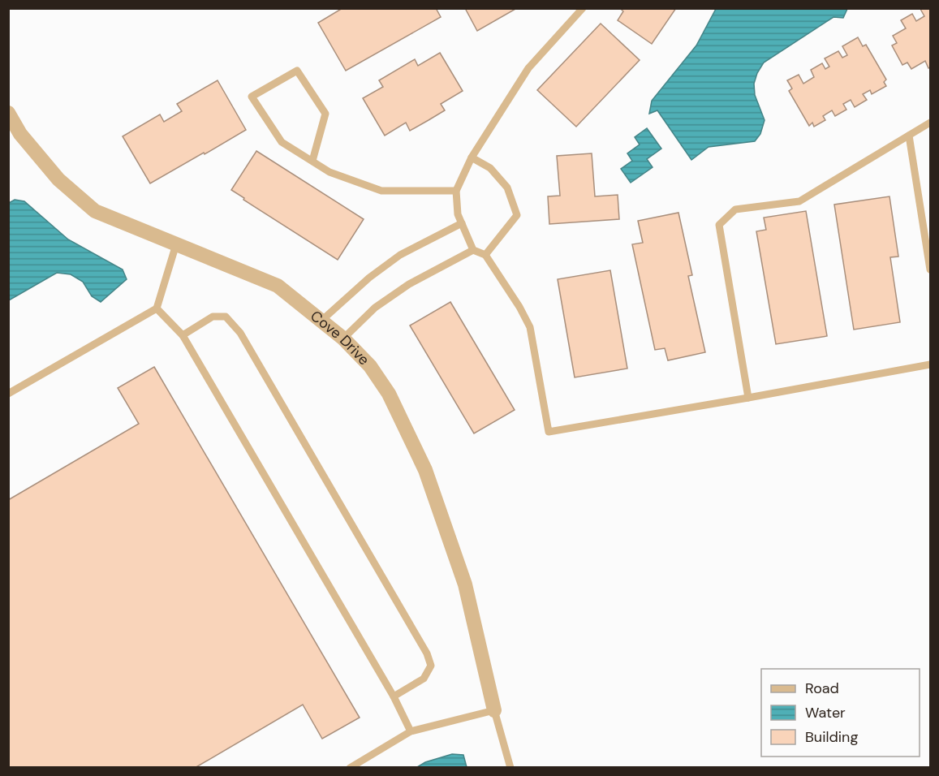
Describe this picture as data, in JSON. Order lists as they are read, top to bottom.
{
  "streets": {
    "street": ["Cove Drive"]
  },
  "legend": ["Road", "Water", "Building"]
}
